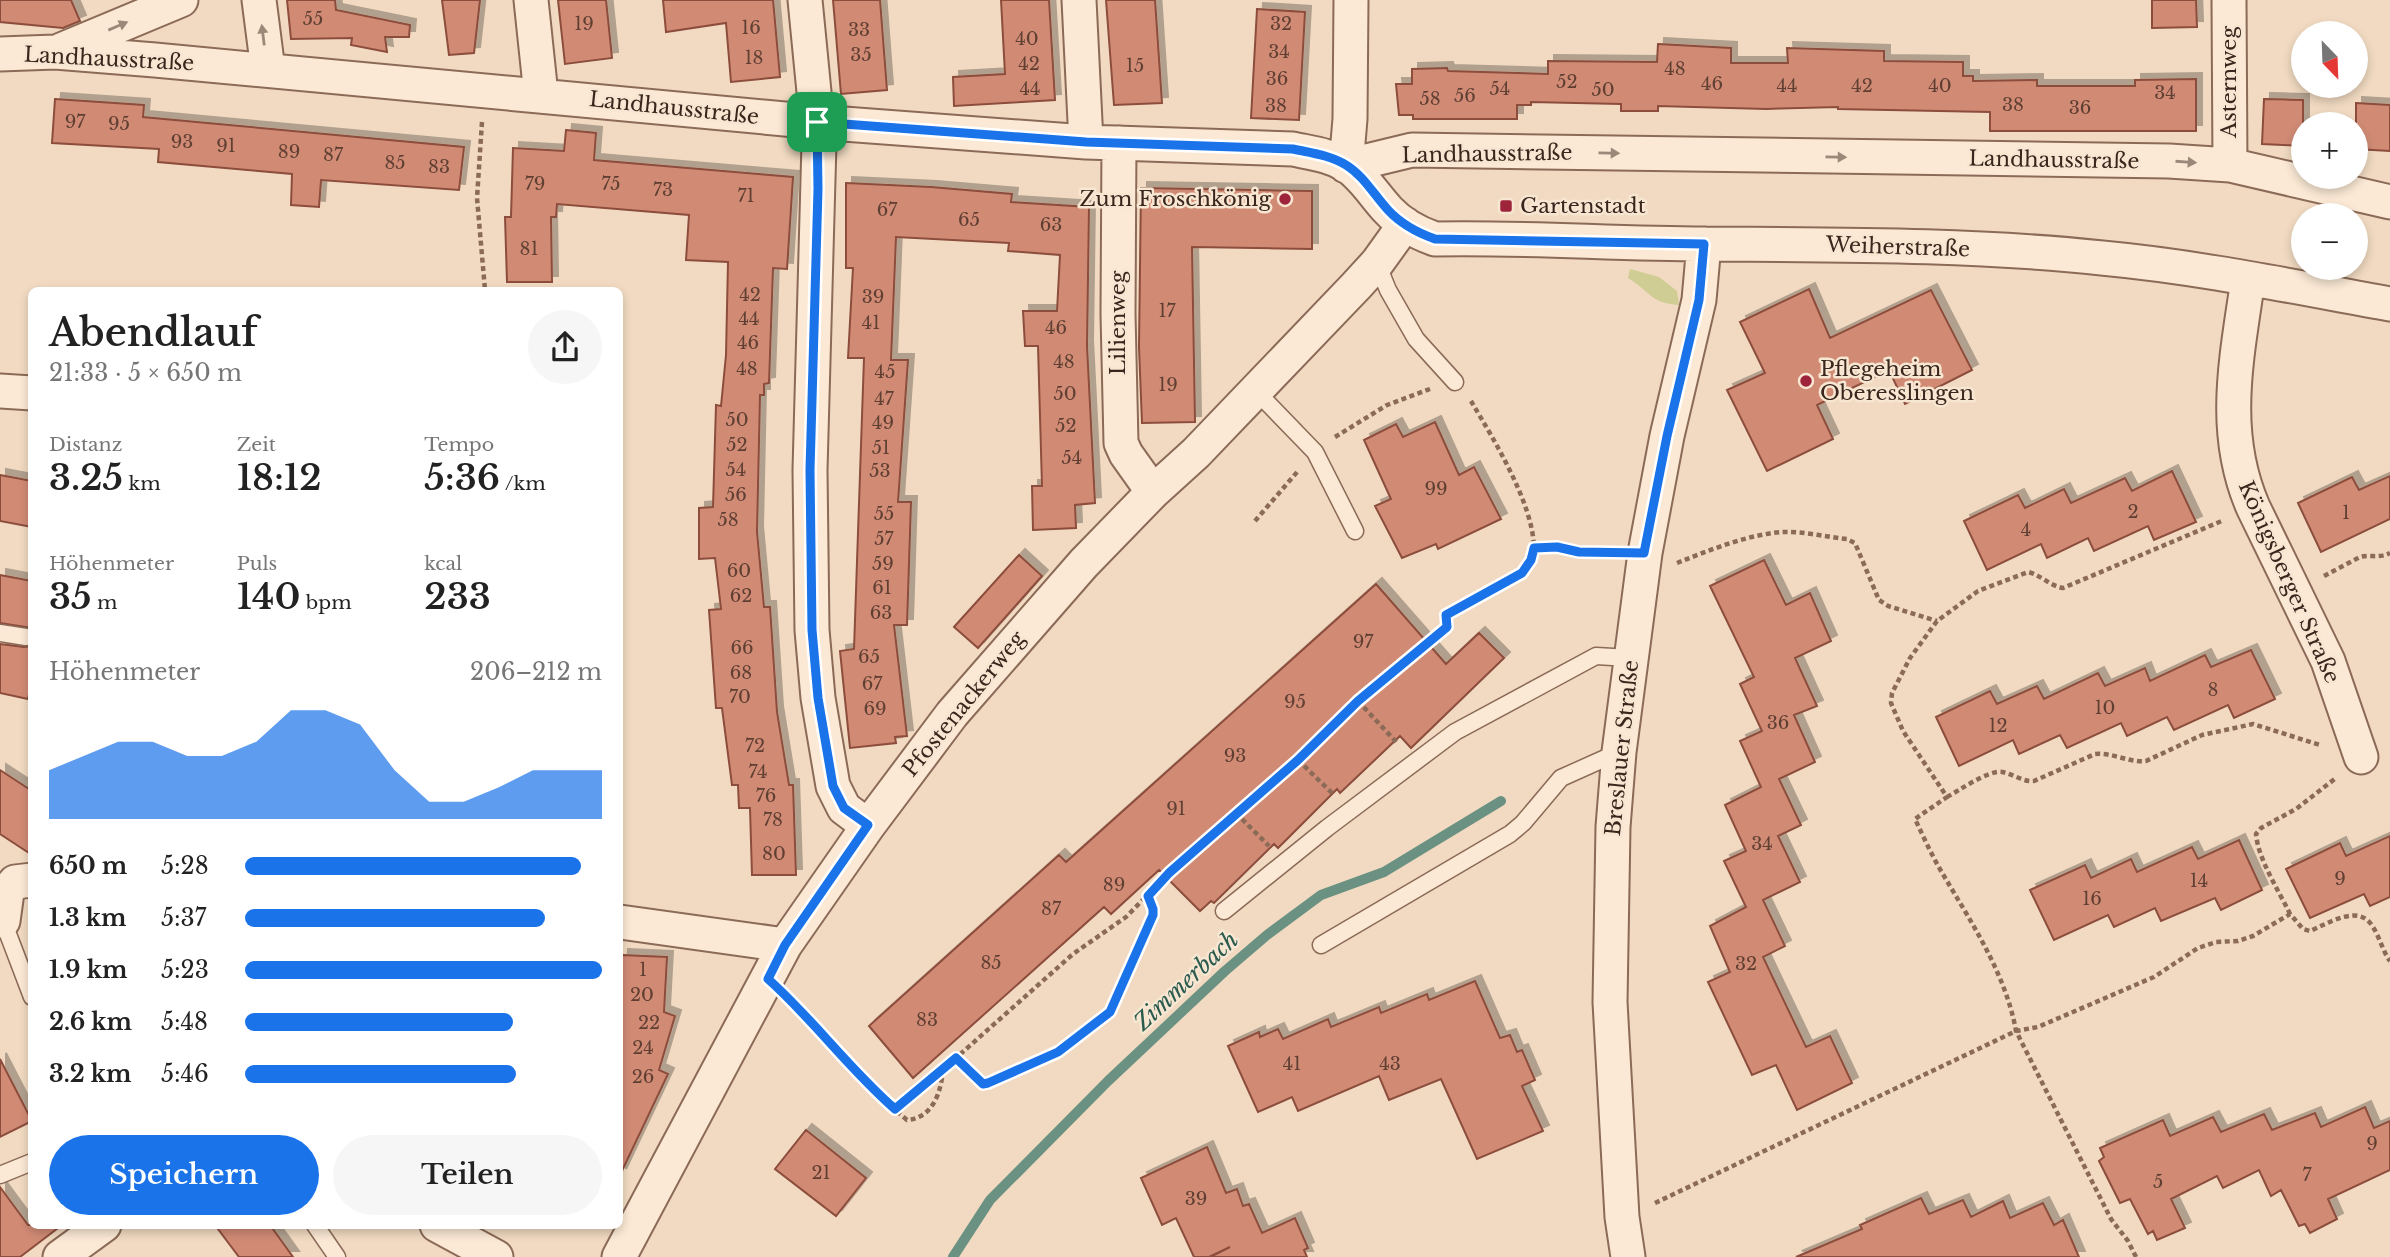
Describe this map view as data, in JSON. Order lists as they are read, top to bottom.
{
  "streets": {
    "street": [
      "Landhausstraße",
      "Asternweg",
      "Weiherstraße",
      "Lilienweg",
      "Königsberger Straße",
      "Pfostenackerweg",
      "Breslauer Straße"
    ]
  },
  "crossings": [
    ["Landhausstraße", "Asternweg"],
    ["Landhausstraße", "Weiherstraße"],
    ["Landhausstraße", "Lilienweg"],
    ["Weiherstraße", "Königsberger Straße"],
    ["Weiherstraße", "Pfostenackerweg"],
    ["Weiherstraße", "Breslauer Straße"],
    ["Lilienweg", "Pfostenackerweg"]
  ],
  "one_way": ["Landhausstraße"],
  "water": ["Zimmerbach"],
  "places": {
    "other": ["Zum Froschkönig", "Pflegeheim Oberesslingen"],
    "transit": ["Gartenstadt"]
  },
  "house_numbers": [
    "55",
    "19",
    "32",
    "16",
    "33",
    "40",
    "34",
    "35",
    "18",
    "42",
    "15",
    "48",
    "36",
    "52",
    "46",
    "44",
    "42",
    "40",
    "44",
    "54",
    "50",
    "34",
    "56",
    "58",
    "38",
    "38",
    "36",
    "97",
    "95",
    "93",
    "91",
    "89",
    "87",
    "85",
    "83",
    "79",
    "75",
    "73",
    "71",
    "67",
    "65",
    "63",
    "81",
    "42",
    "39",
    "17",
    "44",
    "41",
    "46",
    "46",
    "48",
    "48",
    "45",
    "19",
    "50",
    "47",
    "50",
    "49",
    "52",
    "52",
    "51",
    "54",
    "54",
    "53",
    "99",
    "56",
    "2",
    "1",
    "55",
    "58",
    "4",
    "57",
    "59",
    "60",
    "61",
    "62",
    "63",
    "97",
    "66",
    "65",
    "68",
    "67",
    "8",
    "70",
    "95",
    "10",
    "69",
    "36",
    "12",
    "72",
    "93",
    "74",
    "76",
    "91",
    "78",
    "34",
    "80",
    "9",
    "14",
    "89",
    "16",
    "87",
    "85",
    "32",
    "1",
    "20",
    "83",
    "22",
    "24",
    "41",
    "43",
    "26",
    "9",
    "21",
    "7",
    "5",
    "39"
  ],
  "north": "bottom right",
  "page": {
    "map_buttons": ["+", "−"],
    "heading": ["Abendlauf", "21:33 · 5 × 650 m"],
    "stats": [
      ["Distanz", "3.25 km"],
      ["Zeit", "18:12"],
      ["Tempo", "5:36 /km"],
      ["Höhenmeter", "35 m"],
      ["Puls", "140 bpm"],
      ["kcal", "233"]
    ],
    "chart": ["Höhenmeter", "206–212 m"],
    "list": [
      {
        "name": "650 m",
        "note": "5:28"
      },
      {
        "name": "1.3 km",
        "note": "5:37"
      },
      {
        "name": "1.9 km",
        "note": "5:23"
      },
      {
        "name": "2.6 km",
        "note": "5:48"
      },
      {
        "name": "3.2 km",
        "note": "5:46"
      }
    ],
    "buttons": ["Speichern", "Teilen"]
  }
}
